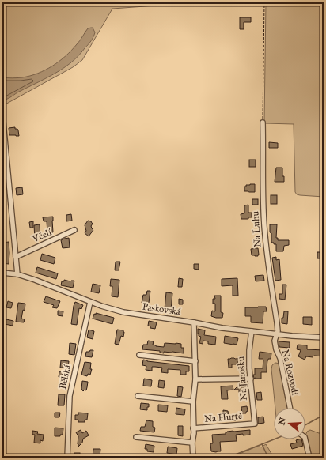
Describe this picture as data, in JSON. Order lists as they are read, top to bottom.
{
  "streets": {
    "street": [
      "Na Luhu",
      "Včelí",
      "Paskovská",
      "Na Rozvodí",
      "Bělská",
      "Na Janošku",
      "Na Hurtě"
    ]
  },
  "crossings": [
    ["Na Luhu", "Paskovská"],
    ["Na Luhu", "Na Rozvodí"],
    ["Paskovská", "Na Rozvodí"],
    ["Paskovská", "Bělská"],
    ["Paskovská", "Na Janošku"],
    ["Paskovská", "Na Hurtě"],
    ["Na Janošku", "Na Hurtě"]
  ],
  "north": "left"
}
